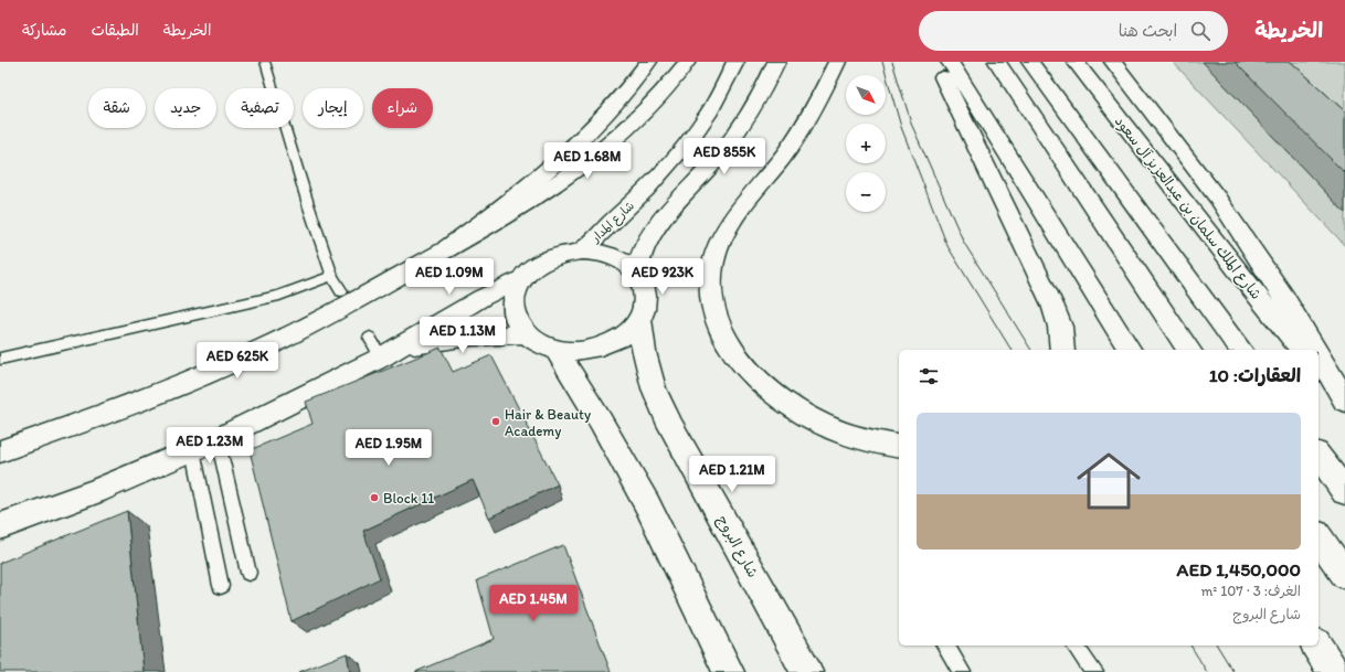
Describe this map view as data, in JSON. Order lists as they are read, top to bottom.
{
  "streets": {
    "main road": ["شارع الملك سلمان بن عبدالعزيز آل سعود", "شارع المدار", "شارع البروج"]
  },
  "crossings": [
    ["شارع المدار", "شارع البروج"]
  ],
  "places": ["Hair & Beauty Academy", "Block 11"],
  "north": "bottom right",
  "page": {
    "header": "الخريطة",
    "search": "ابحث هنا",
    "nav": ["الخريطة", "الطبقات", "مشاركة"],
    "map_buttons": ["+", "−"],
    "chip": [
      "شراء",
      "إيجار",
      "تصفية",
      "جديد",
      "شقة"
    ],
    "price": [
      "AED 855K",
      "AED 1.68M",
      "AED 1.09M",
      "AED 923K",
      "AED 1.13M",
      "AED 625K",
      "AED 1.23M",
      "AED 1.95M",
      "AED 1.21M",
      "AED 1.45M"
    ],
    "heading": "العقارات: 10",
    "list": [
      {
        "name": "AED 1,450,000",
        "note": "الغرف: 3 · 107 m² · شارع البروج"
      }
    ]
  }
}
